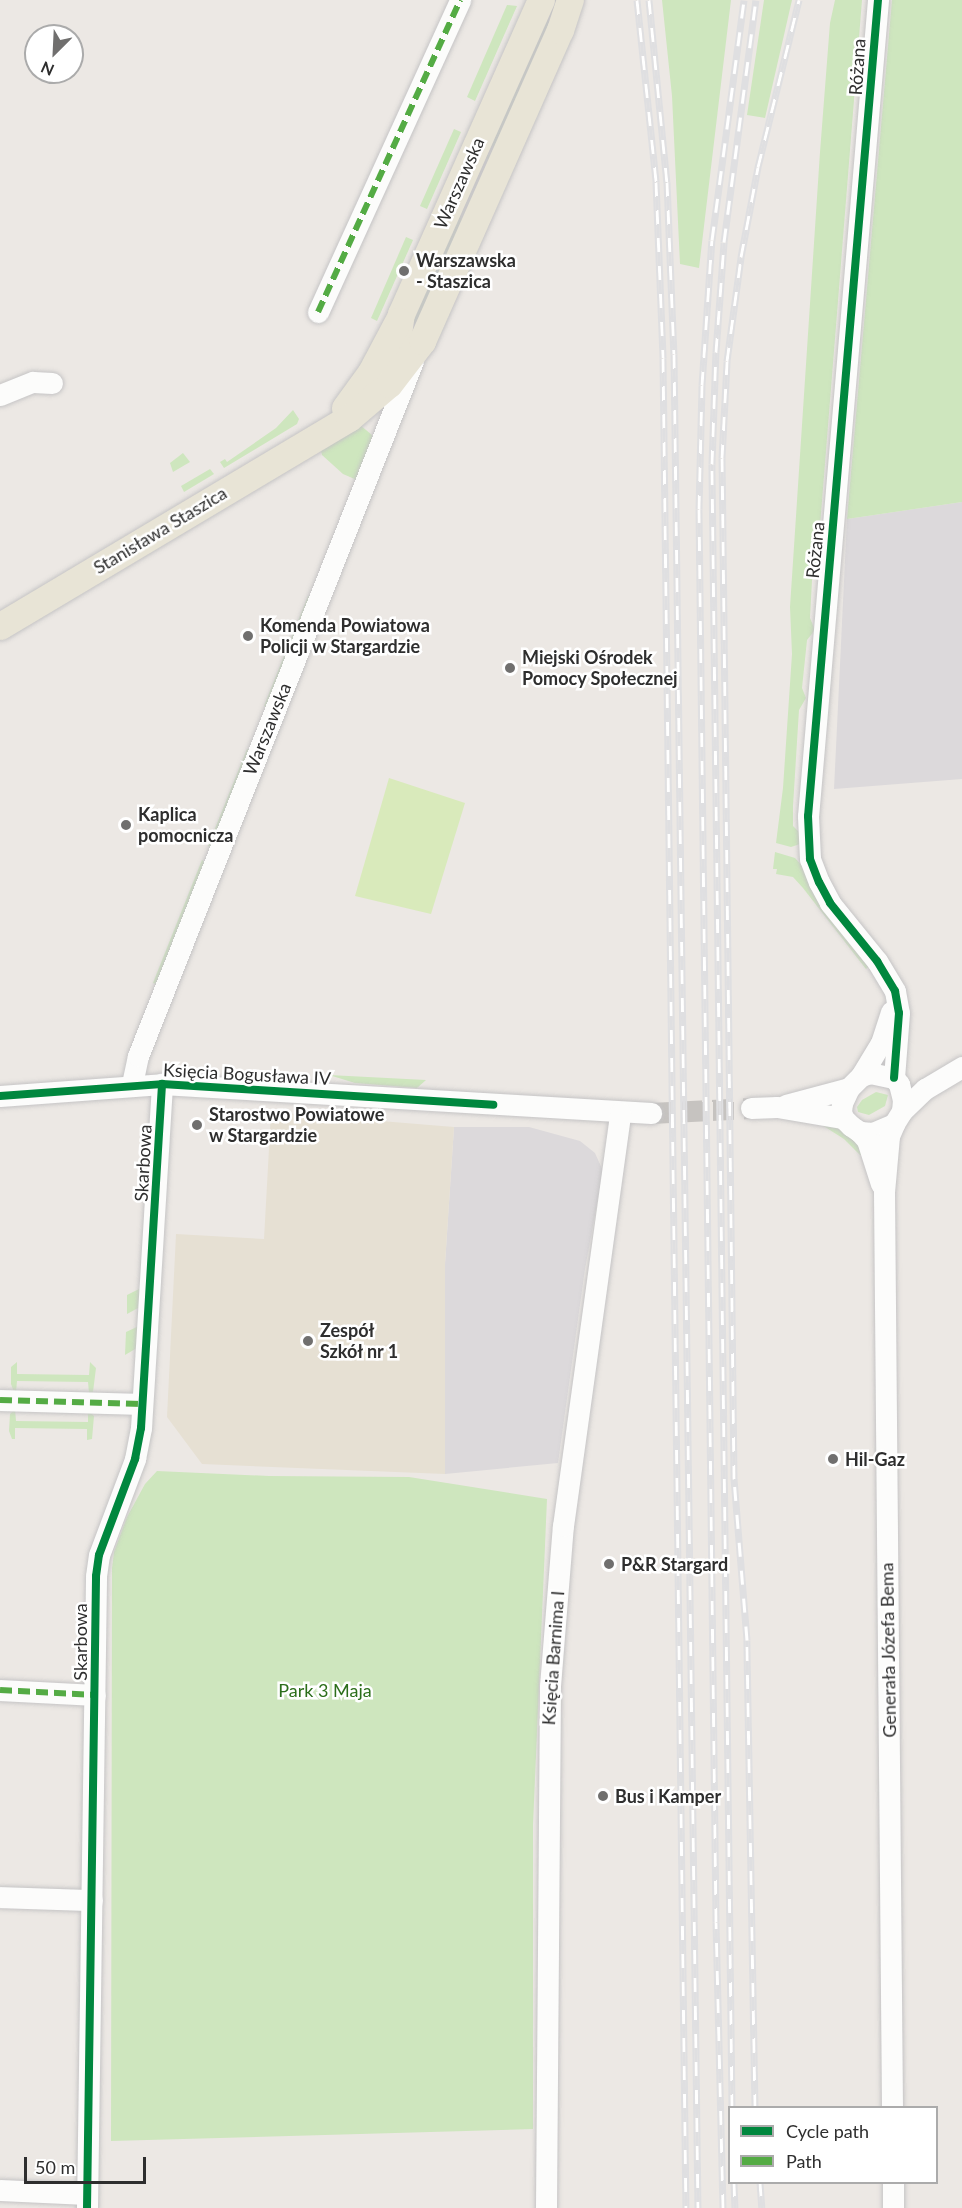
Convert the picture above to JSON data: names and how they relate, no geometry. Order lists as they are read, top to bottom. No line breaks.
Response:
{"streets":{"main road":["Warszawska","Stanisława Staszica"],"street":["Różana","Księcia Bogusława IV","Skarbowa","Generała Józefa Bema","Księcia Barnima I"]},"crossings":[["Różana","Generała Józefa Bema"],["Warszawska","Stanisława Staszica"],["Warszawska","Księcia Bogusława IV"],["Księcia Bogusława IV","Skarbowa"],["Księcia Bogusława IV","Księcia Barnima I"]],"parks":["Park 3 Maja"],"places":["Warszawska - Staszica","Komenda Powiatowa Policji w Stargardzie","Miejski Ośrodek Pomocy Społecznej","Kaplica pomocnicza","Starostwo Powiatowe w Stargardzie","Zespół Szkół nr 1","Hil-Gaz","P&R Stargard","Bus i Kamper"],"legend":["Cycle path","Path"],"scale_bar":"50 m","north":"bottom left"}
